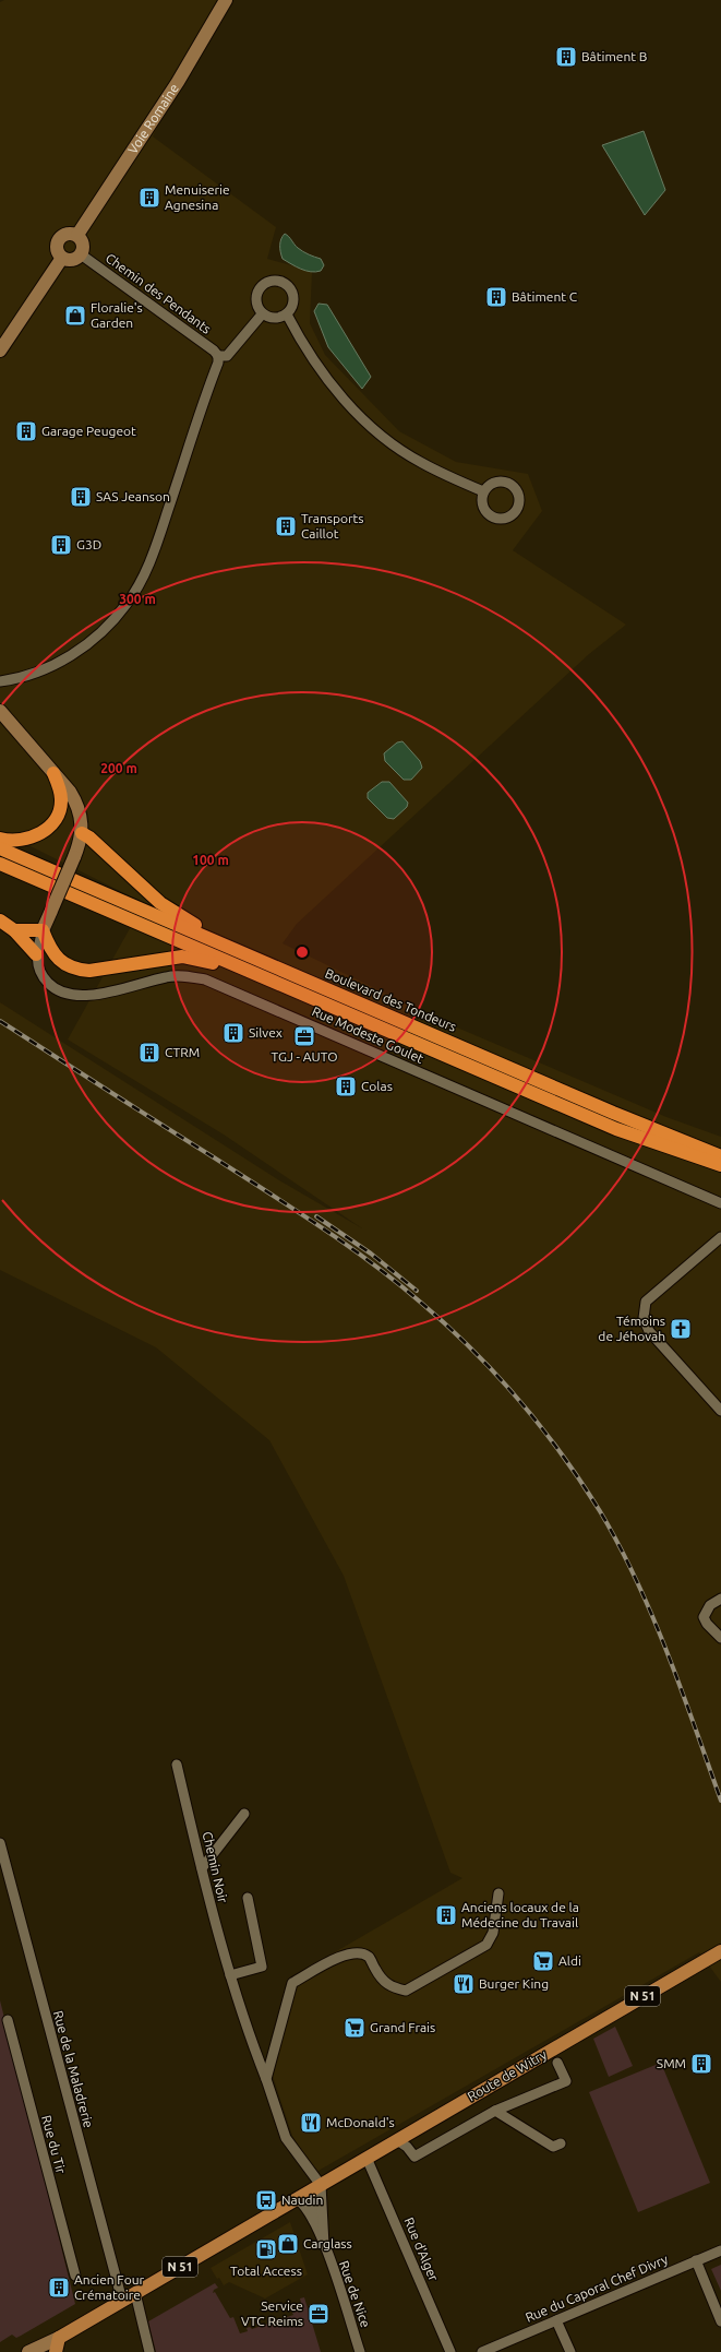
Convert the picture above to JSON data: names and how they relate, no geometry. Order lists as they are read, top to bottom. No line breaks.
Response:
{"streets":{"highway":["Boulevard des Tondeurs"],"main road":["Voie Romaine","N 51","Route de Witry"],"street":["Chemin des Pendants","Rue Modeste Goulet","Chemin Noir","Rue de la Maladrerie","Rue du Tir","Rue d'Alger","Rue du Caporal Chef Divry","Rue de Nice"]},"crossings":[["Voie Romaine","Chemin des Pendants"],["Chemin Noir","Route de Witry"],["Chemin Noir","Rue de Nice"],["N 51","Rue de la Maladrerie"],["N 51","Route de Witry"],["N 51","Rue de Nice"],["Route de Witry","Rue d'Alger"],["Route de Witry","Rue de Nice"]],"places":{"building":["Bâtiment B","Menuiserie Agnesina","Bâtiment C","Garage Peugeot","SAS Jeanson","Transports Caillot","G3D","Silvex","CTRM","Colas","Anciens locaux de la Médecine du Travail","SMM","Ancien Four Crématoire"],"shop":["Floralie's Garden","Carglass"],"office":["TGJ - AUTO","Service VTC Reims"],"church":["Témoins de Jéhovah"],"supermarket":["Aldi","Grand Frais"],"restaurant":["Burger King","McDonald's"],"bus stop":["Naudin"],"fuel station":["Total Access"]},"rings":["300 m","200 m","100 m"]}
